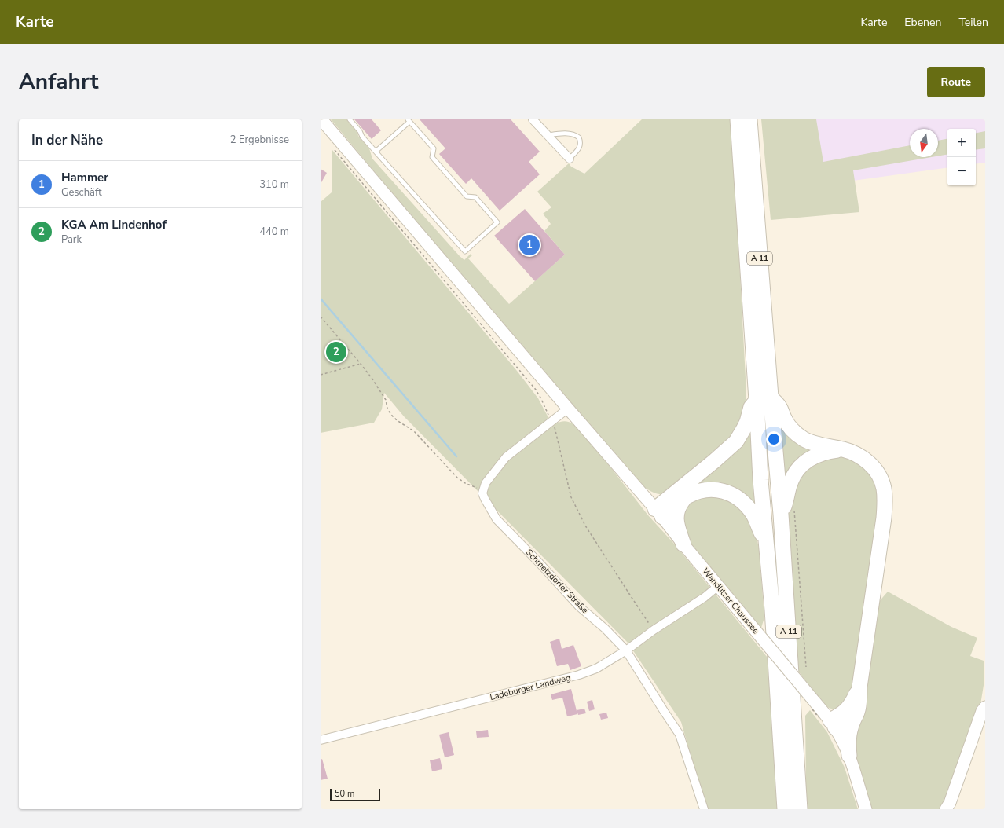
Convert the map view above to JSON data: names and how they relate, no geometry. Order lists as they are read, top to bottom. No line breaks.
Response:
{"streets":{"highway":["A 11"],"main road":["Wandlitzer Chaussee"],"street":["Schmetzdorfer Straße","Ladeburger Landweg"]},"crossings":[["Schmetzdorfer Straße","Ladeburger Landweg"],["Wandlitzer Chaussee","Ladeburger Landweg"]],"scale_bar":"50 m","north":"bottom","page":{"header":"Karte","nav":["Karte","Ebenen","Teilen"],"title":"Anfahrt","buttons":"Route","heading":["In der Nähe","2 Ergebnisse"],"map_buttons":["+","−"],"list":[{"mark":"1","name":"Hammer","note":"Geschäft","value":"310 m"},{"mark":"2","name":"KGA Am Lindenhof","note":"Park","value":"440 m"}],"pins":["1","2"],"scale":"50 m"}}
